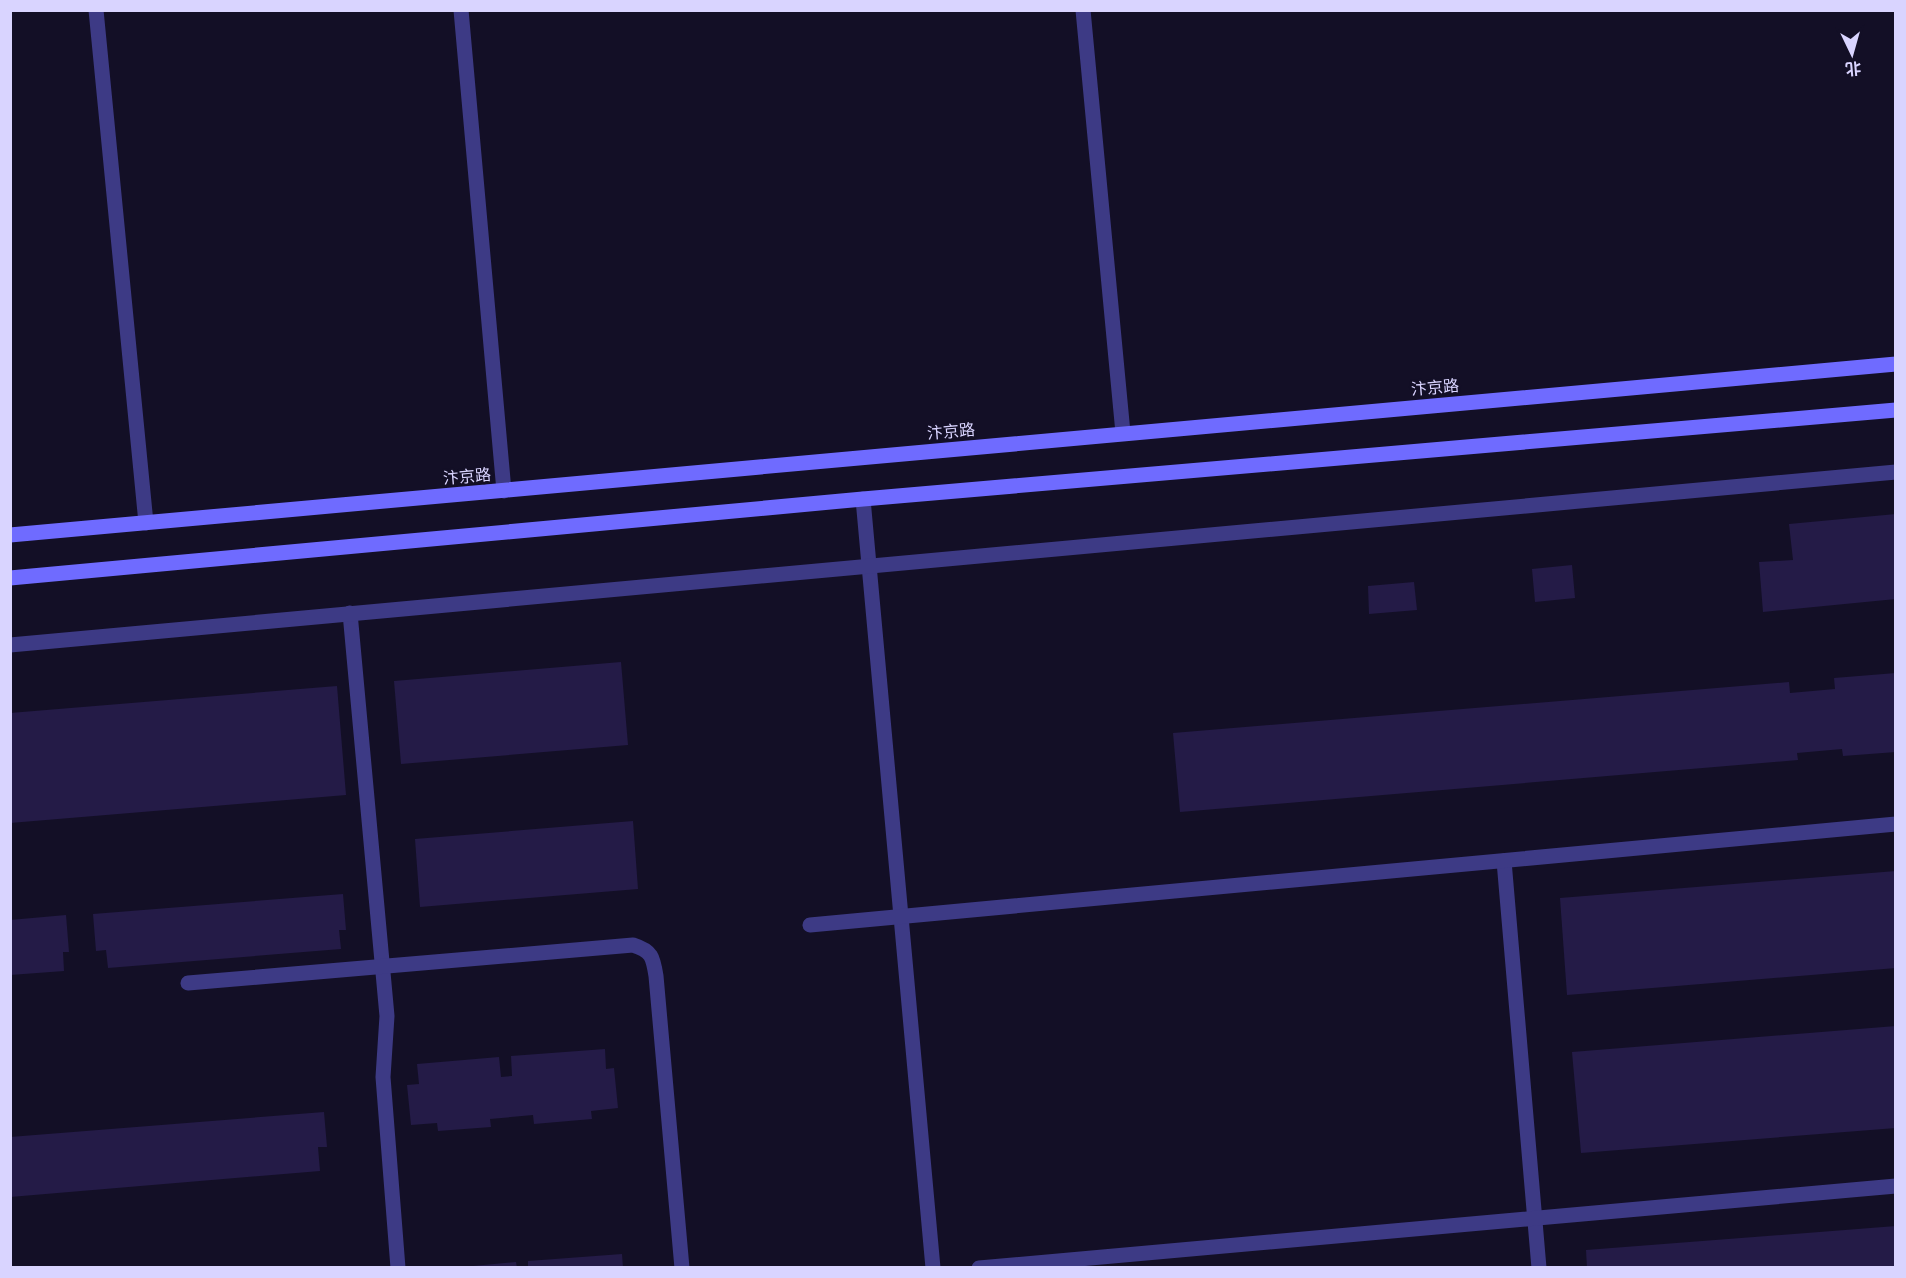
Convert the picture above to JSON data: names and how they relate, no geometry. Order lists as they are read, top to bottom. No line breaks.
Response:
{"streets":{"main road":["汴京路"]},"north":"bottom"}
